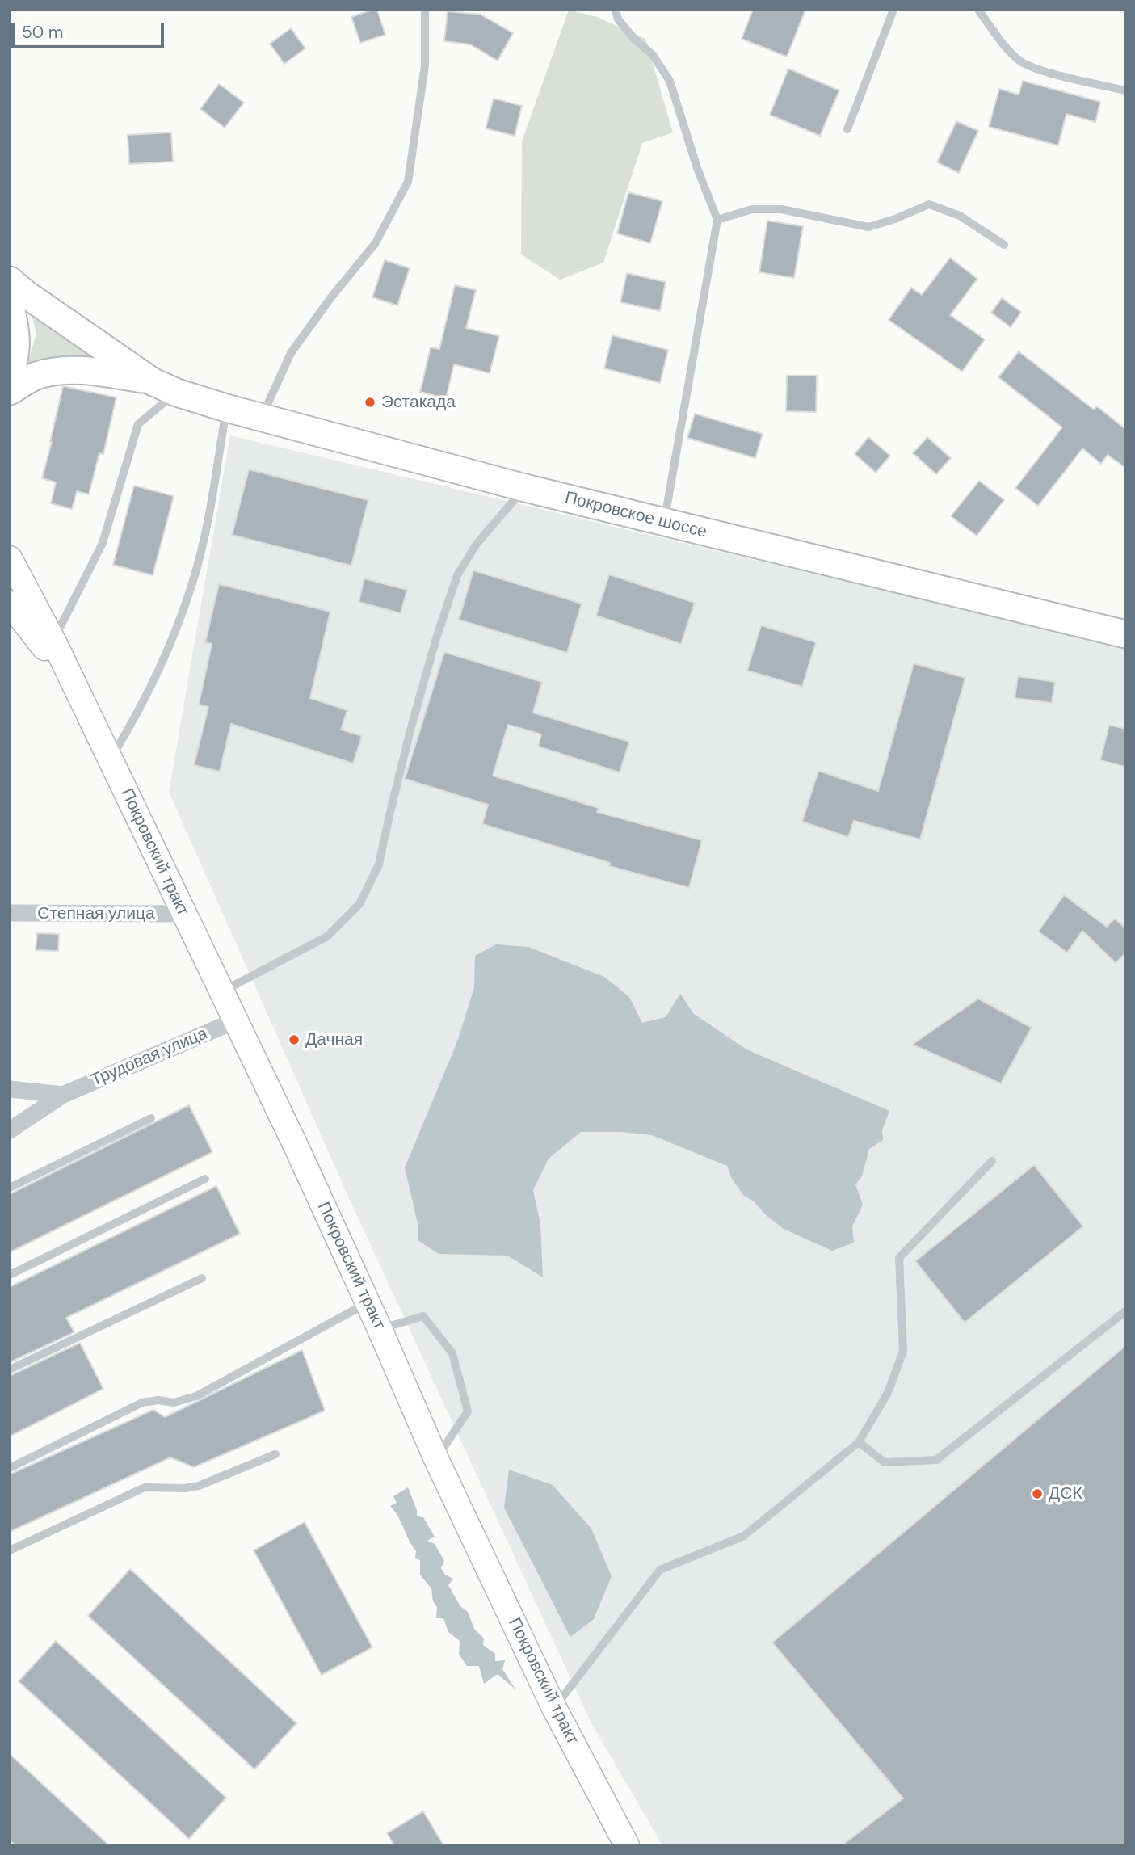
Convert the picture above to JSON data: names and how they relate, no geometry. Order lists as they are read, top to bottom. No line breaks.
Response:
{"streets":{"main road":["Покровское шоссе","Покровский тракт"],"street":["Степная улица","Трудовая улица"]},"crossings":[["Покровский тракт","Степная улица"],["Покровский тракт","Трудовая улица"]],"places":["Эстакада","Дачная","ДСК"],"scale_bar":"50 m"}
